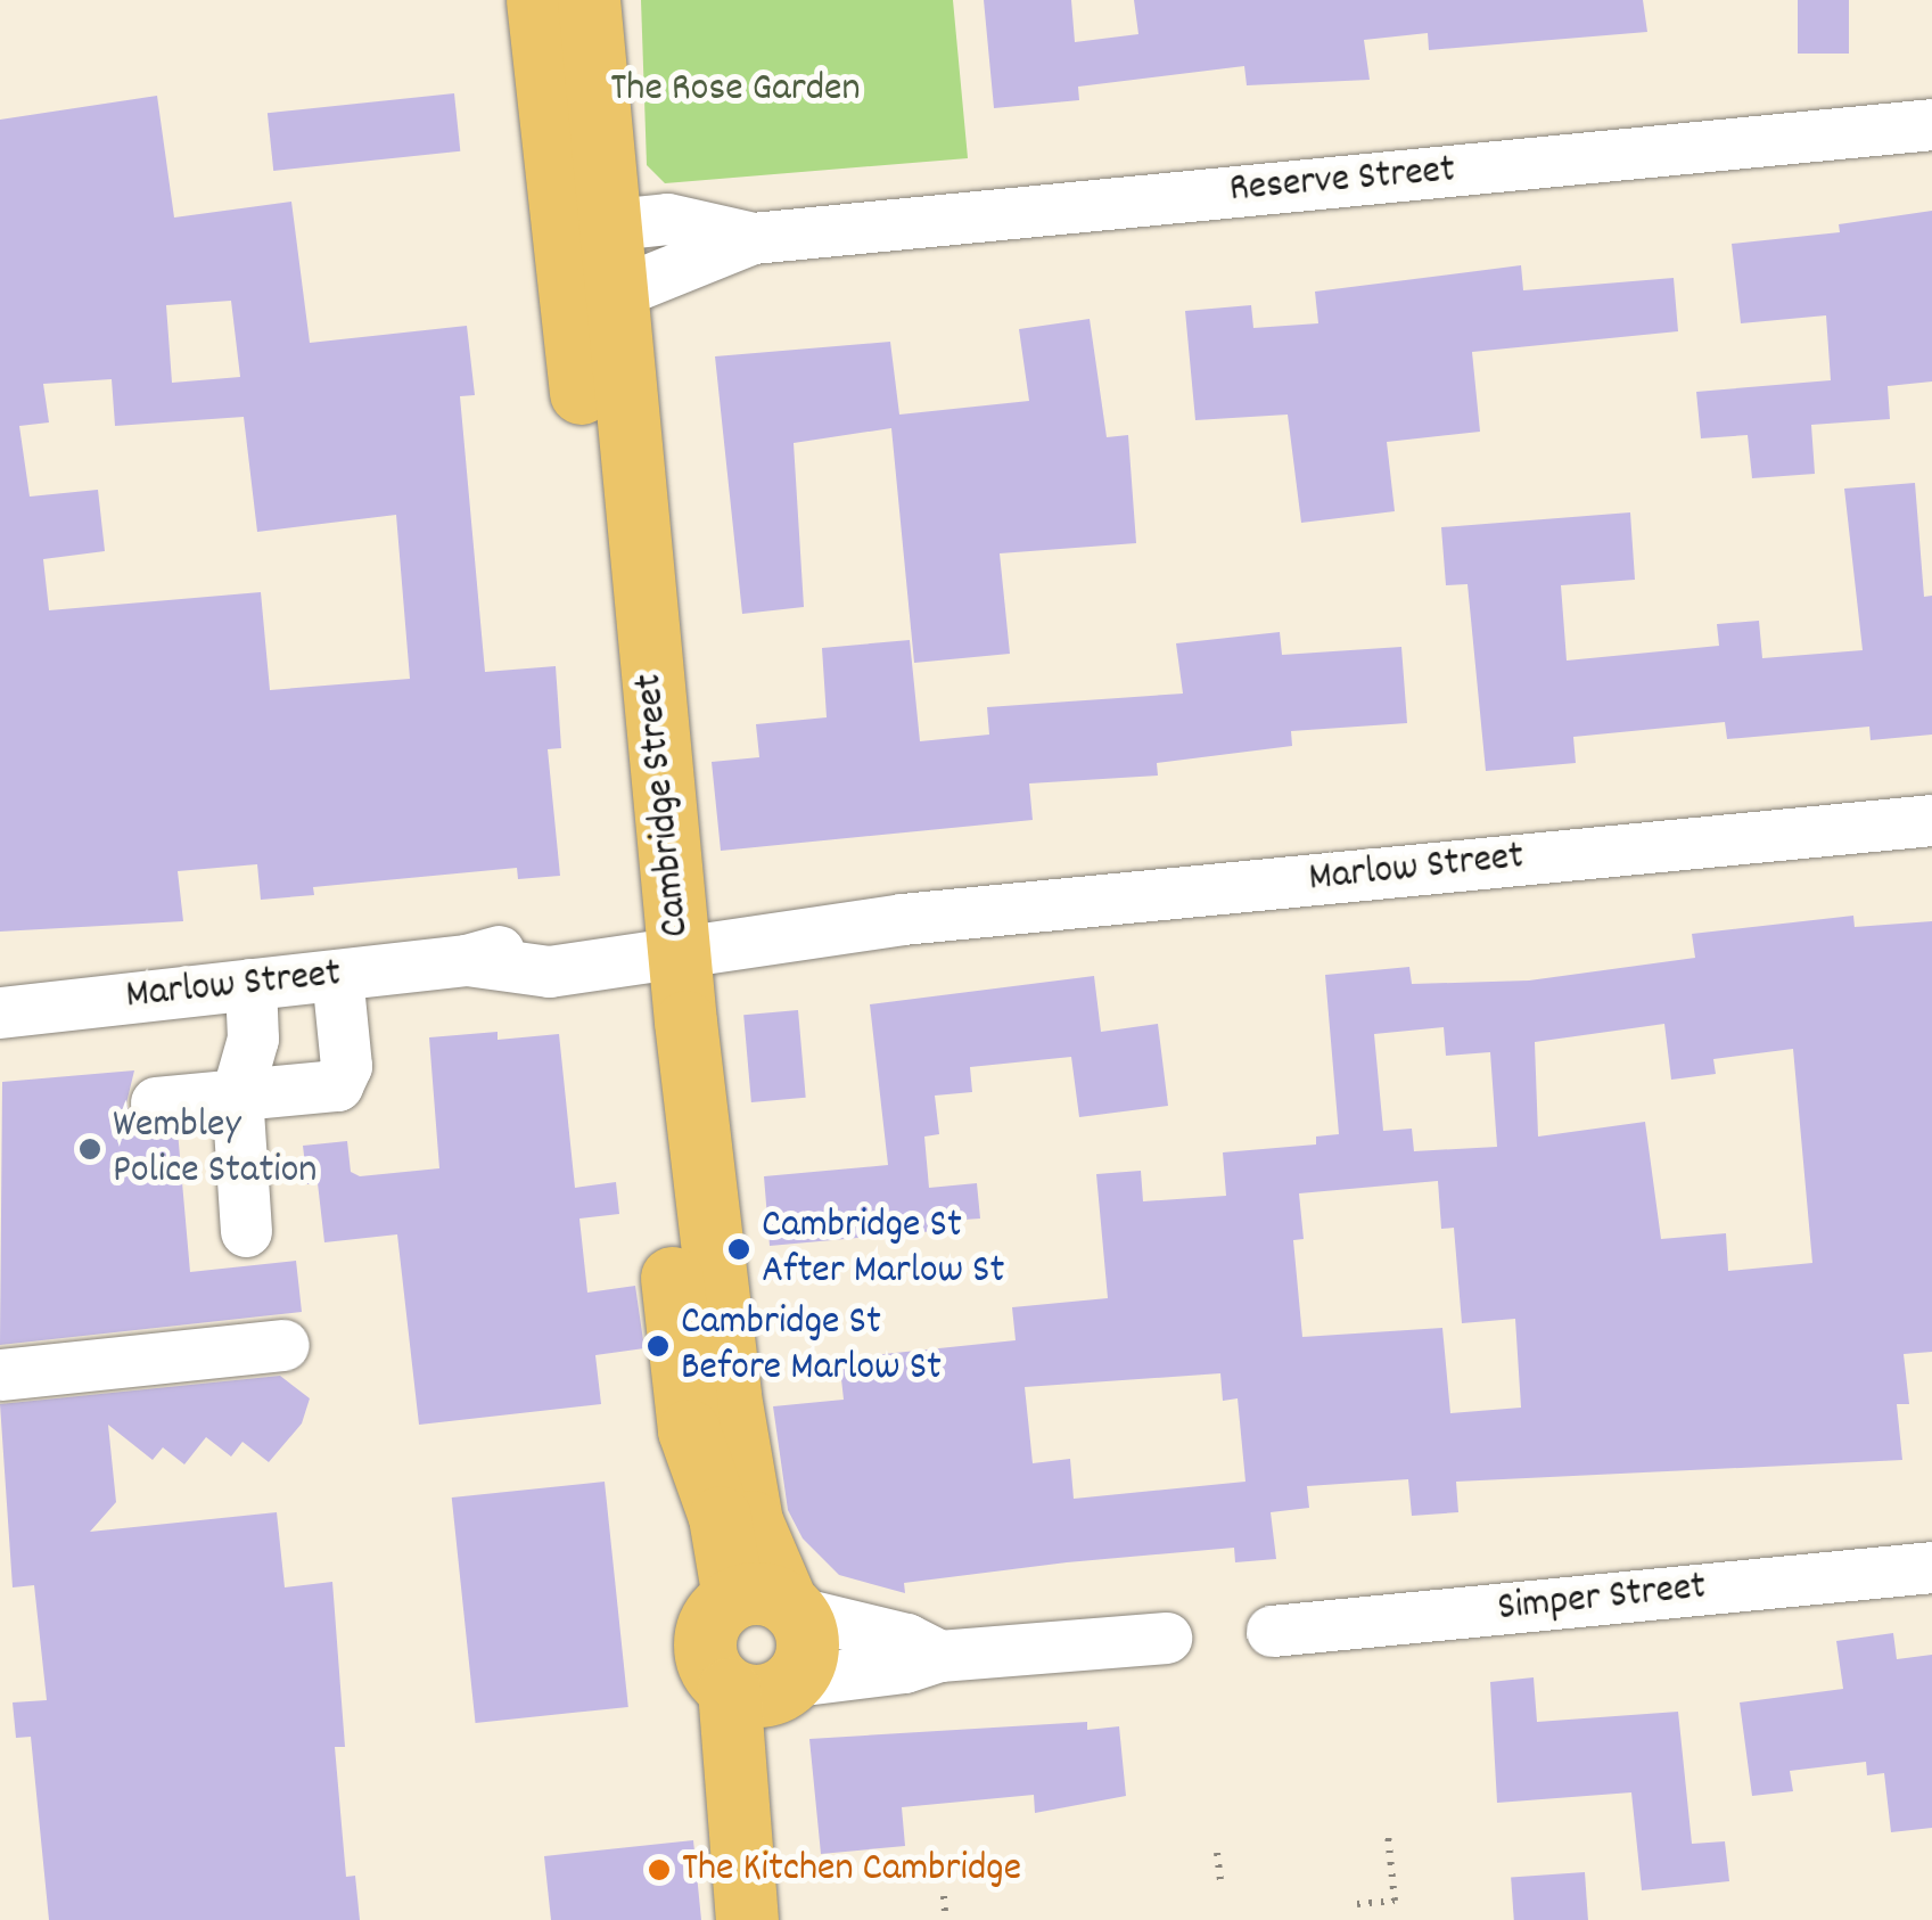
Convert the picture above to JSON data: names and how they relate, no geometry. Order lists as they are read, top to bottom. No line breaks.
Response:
{"streets":{"main road":["Cambridge Street"],"street":["Reserve Street","Marlow Street","Simper Street"]},"crossings":[["Reserve Street","Cambridge Street"],["Cambridge Street","Marlow Street"]],"parks":["The Rose Garden"],"places":["Wembley Police Station","Cambridge St After Marlow St","Cambridge St Before Marlow St","The Kitchen Cambridge"]}
